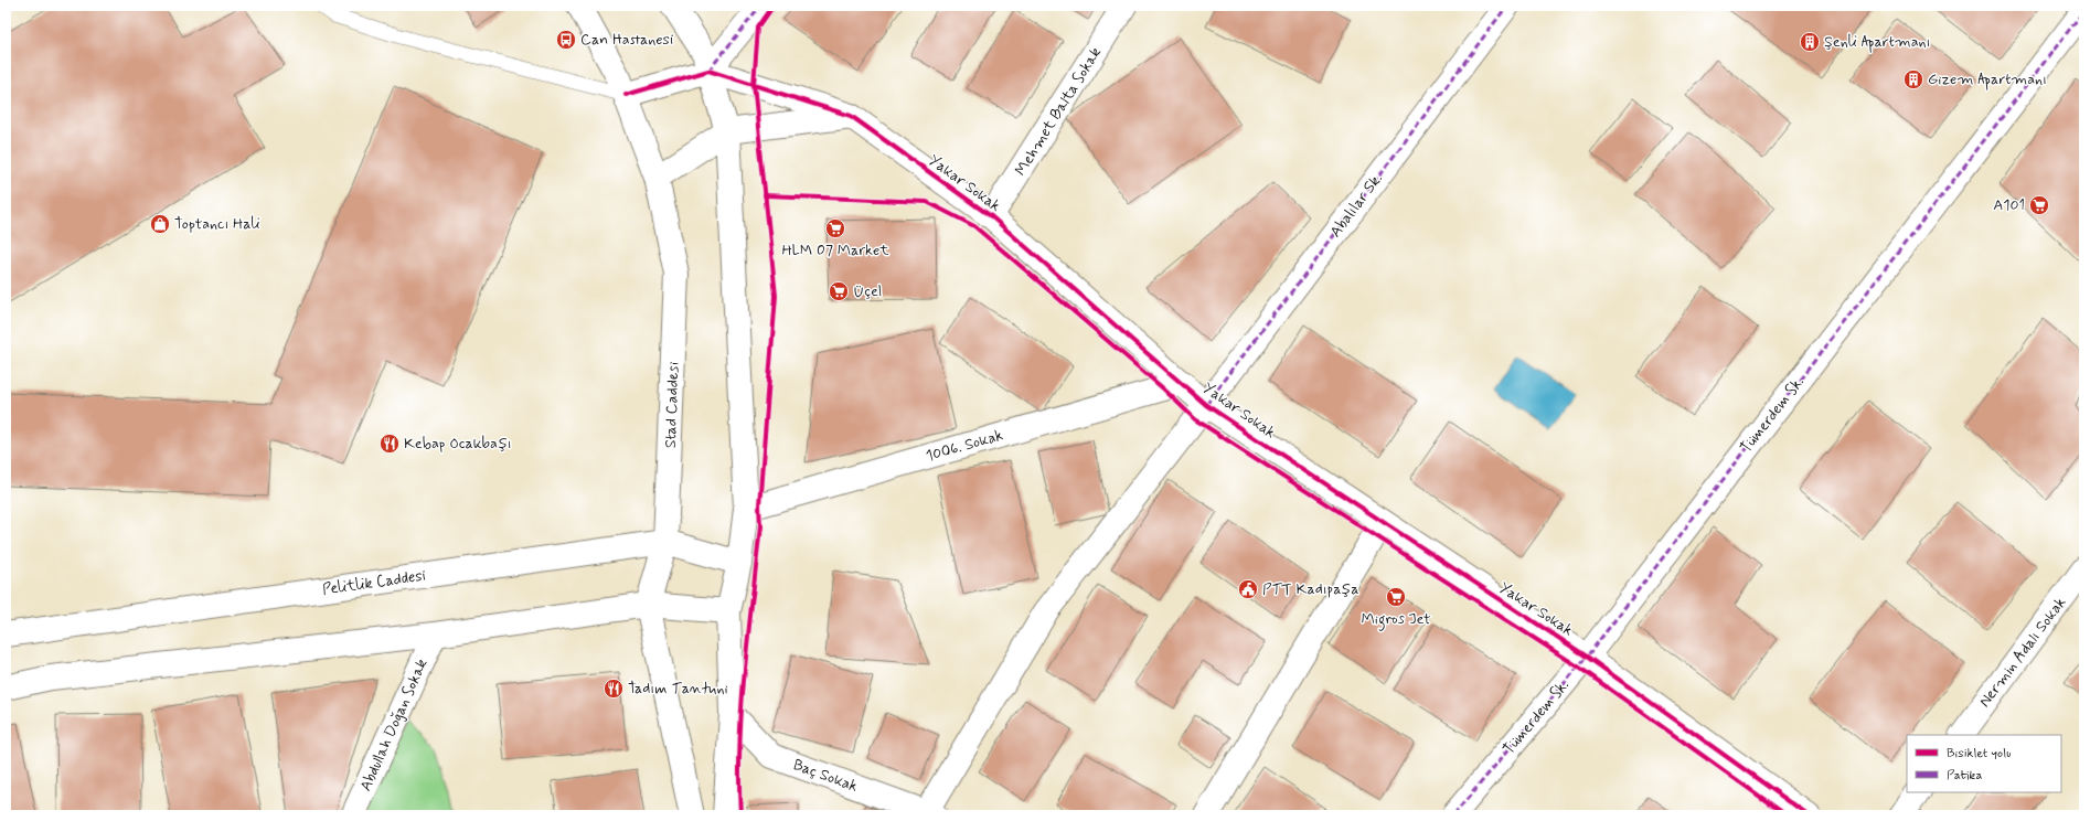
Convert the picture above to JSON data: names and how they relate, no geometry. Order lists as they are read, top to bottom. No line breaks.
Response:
{"streets":{"street":["Mehmet Balta Sokak","Yakar Sokak","Abalılar Sk.","Stad Caddesi","Tümerdem Sk.","1006. Sokak","Pelitlik Caddesi","Nermin Adalı Sokak","Abdullah Doğan Sokak","Baç Sokak"]},"crossings":[["Mehmet Balta Sokak","Yakar Sokak"],["Yakar Sokak","Abalılar Sk."],["Yakar Sokak","Tümerdem Sk."],["Yakar Sokak","1006. Sokak"],["Abalılar Sk.","Baç Sokak"],["Stad Caddesi","Pelitlik Caddesi"]],"places":{"bus stop":["Can Hastanesi"],"building":["Şenli Apartmanı","Gizem Apartmanı"],"supermarket":["A101","HLM 07 Market","Üçel","Migros Jet"],"shop":["Toptancı Hali"],"restaurant":["Kebap Ocakbaşı","Tadım Tantuni"],"public building":["PTT Kadıpaşa"]},"legend":["Bisiklet yolu","Patika"]}
